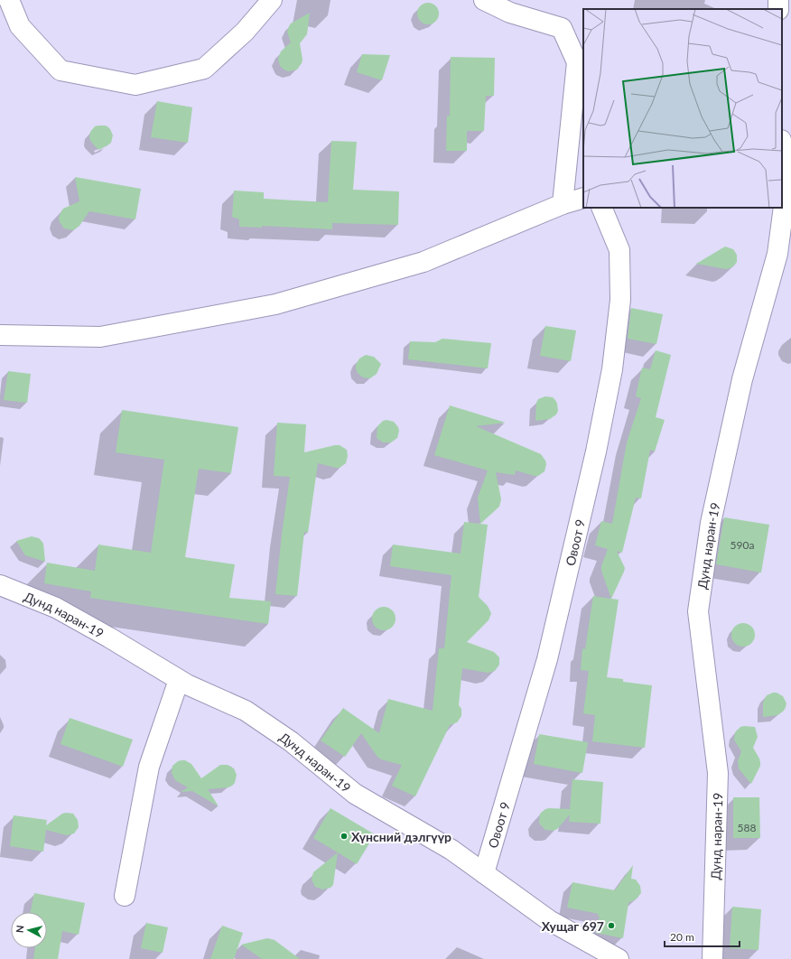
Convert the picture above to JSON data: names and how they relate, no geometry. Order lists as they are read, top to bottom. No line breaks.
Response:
{"streets":{"street":["Овоот 9","Дунд наран-19"]},"crossings":[["Овоот 9","Дунд наран-19"]],"places":["Хүнсний дэлгүүр","Хущаг 697"],"house_numbers":["590а","588"],"scale_bar":"20 m","north":"left"}
